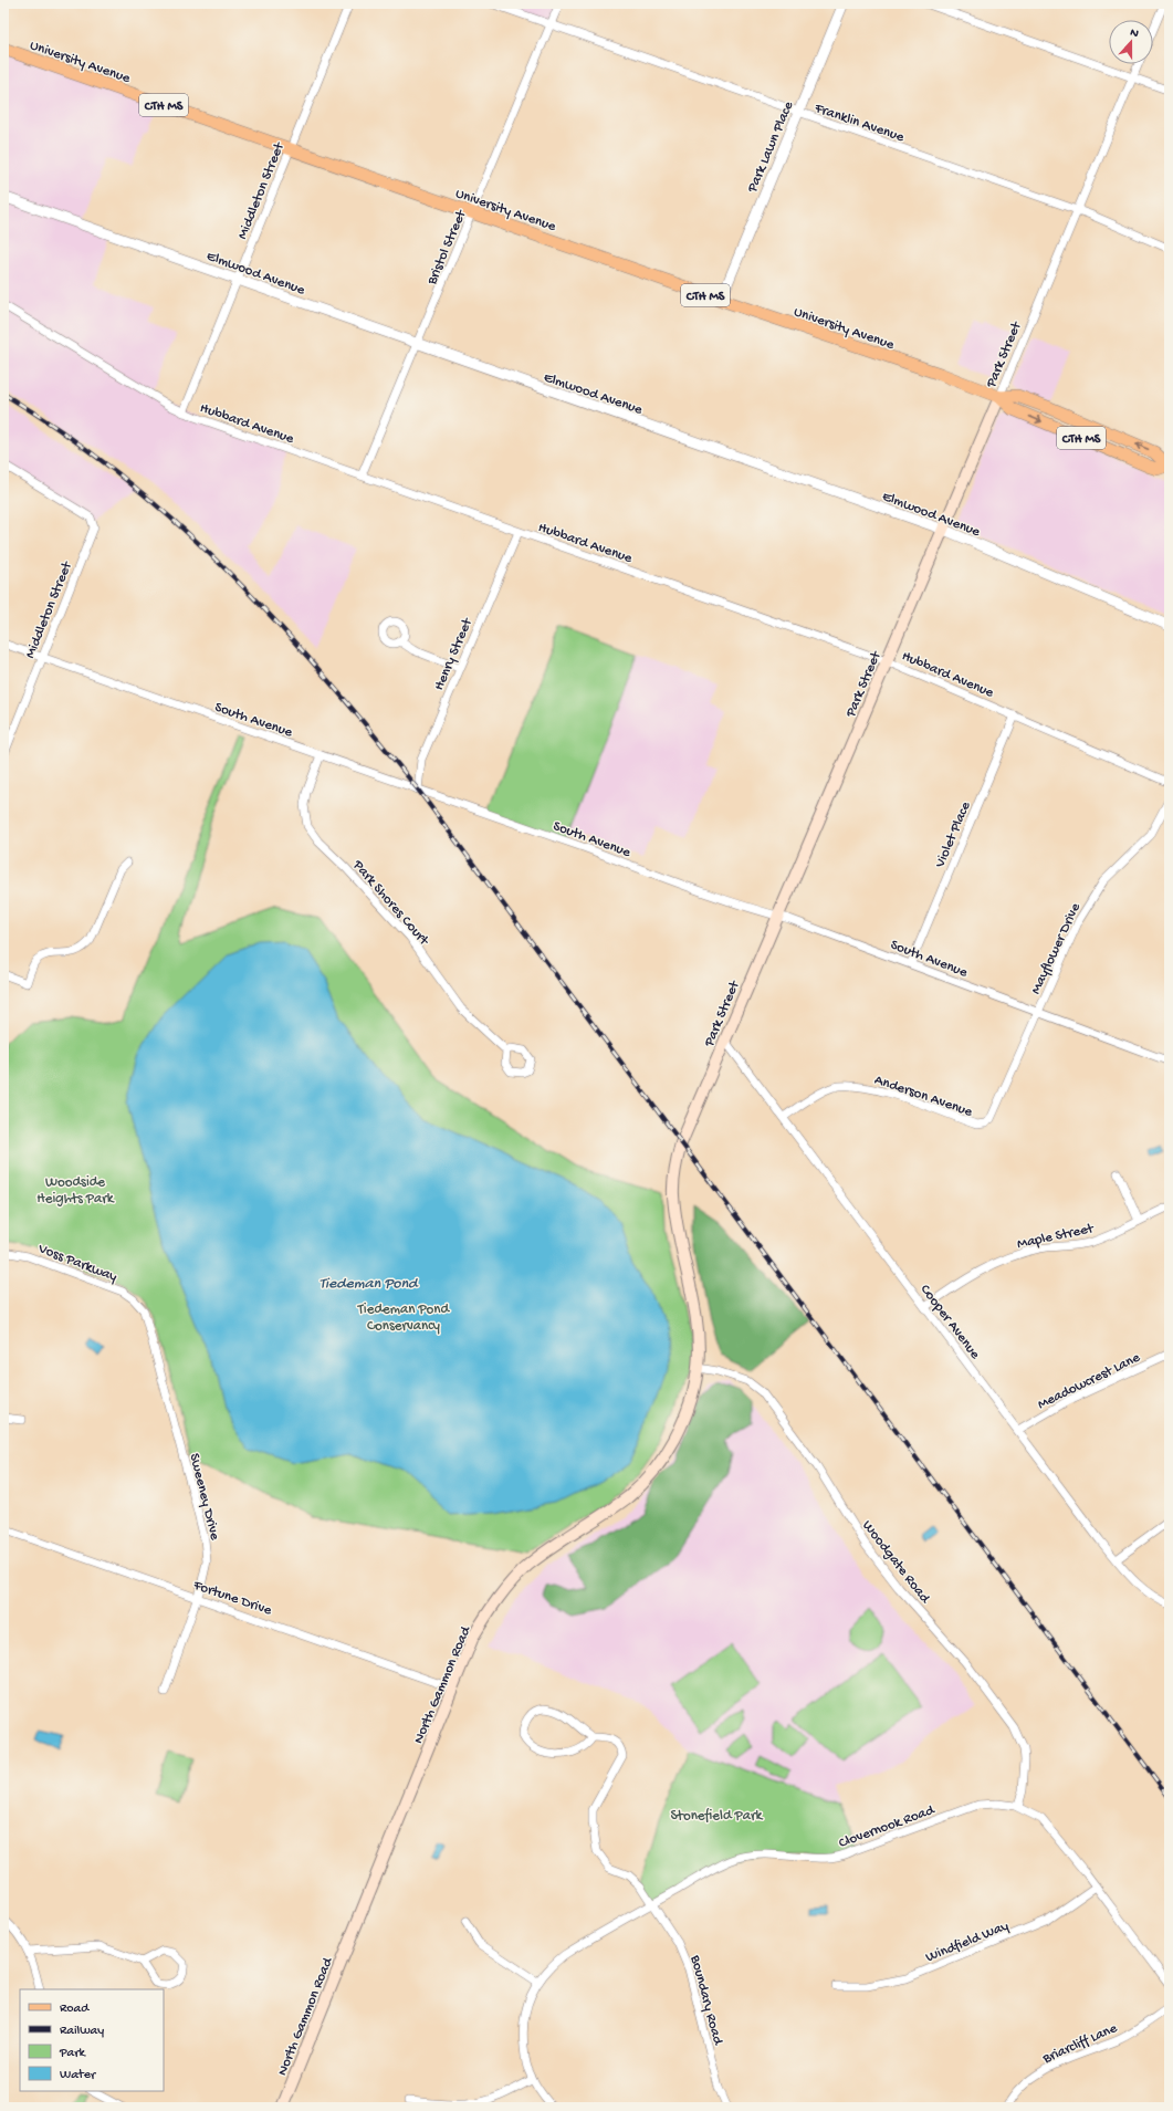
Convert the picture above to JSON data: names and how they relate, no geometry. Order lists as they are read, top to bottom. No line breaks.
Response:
{"streets":{"main road":["University Avenue","CTH MS","Park Street","North Gammon Road"],"street":["Franklin Avenue","Park Lawn Place","Middleton Street","Bristol Street","Elmwood Avenue","Hubbard Avenue","Henry Street","South Avenue","Violet Place","Park Shores Court","Mayflower Drive","Anderson Avenue","Maple Street","Voss Parkway","Cooper Avenue","Meadowcrest Lane","Sweeney Drive","Woodgate Road","Fortune Drive","Clovernook Road","Windfield Way","Boundary Road","Briarcliff Lane"]},"crossings":[["University Avenue","Park Lawn Place"],["University Avenue","Middleton Street"],["University Avenue","Bristol Street"],["University Avenue","Park Street"],["Franklin Avenue","Park Lawn Place"],["Franklin Avenue","Bristol Street"],["Franklin Avenue","Park Street"],["Middleton Street","Elmwood Avenue"],["Middleton Street","Hubbard Avenue"],["Middleton Street","South Avenue"],["Bristol Street","Elmwood Avenue"],["Bristol Street","Hubbard Avenue"],["Elmwood Avenue","Park Street"],["Park Street","Hubbard Avenue"],["Park Street","South Avenue"],["Park Street","Cooper Avenue"],["Park Street","North Gammon Road"],["Hubbard Avenue","Henry Street"],["Hubbard Avenue","Violet Place"],["Henry Street","South Avenue"],["South Avenue","Violet Place"],["South Avenue","Park Shores Court"],["South Avenue","Mayflower Drive"],["Mayflower Drive","Anderson Avenue"],["Anderson Avenue","Cooper Avenue"],["Maple Street","Cooper Avenue"],["Voss Parkway","Sweeney Drive"],["Cooper Avenue","Meadowcrest Lane"],["Sweeney Drive","Fortune Drive"],["Woodgate Road","North Gammon Road"],["Woodgate Road","Clovernook Road"],["Fortune Drive","North Gammon Road"],["Clovernook Road","Windfield Way"],["Clovernook Road","Boundary Road"]],"water":["Tiedeman Pond"],"parks":["Woodside Heights Park","Tiedeman Pond Conservancy","Stonefield Park"],"legend":["Road","Railway","Park","Water"],"north":"top"}
